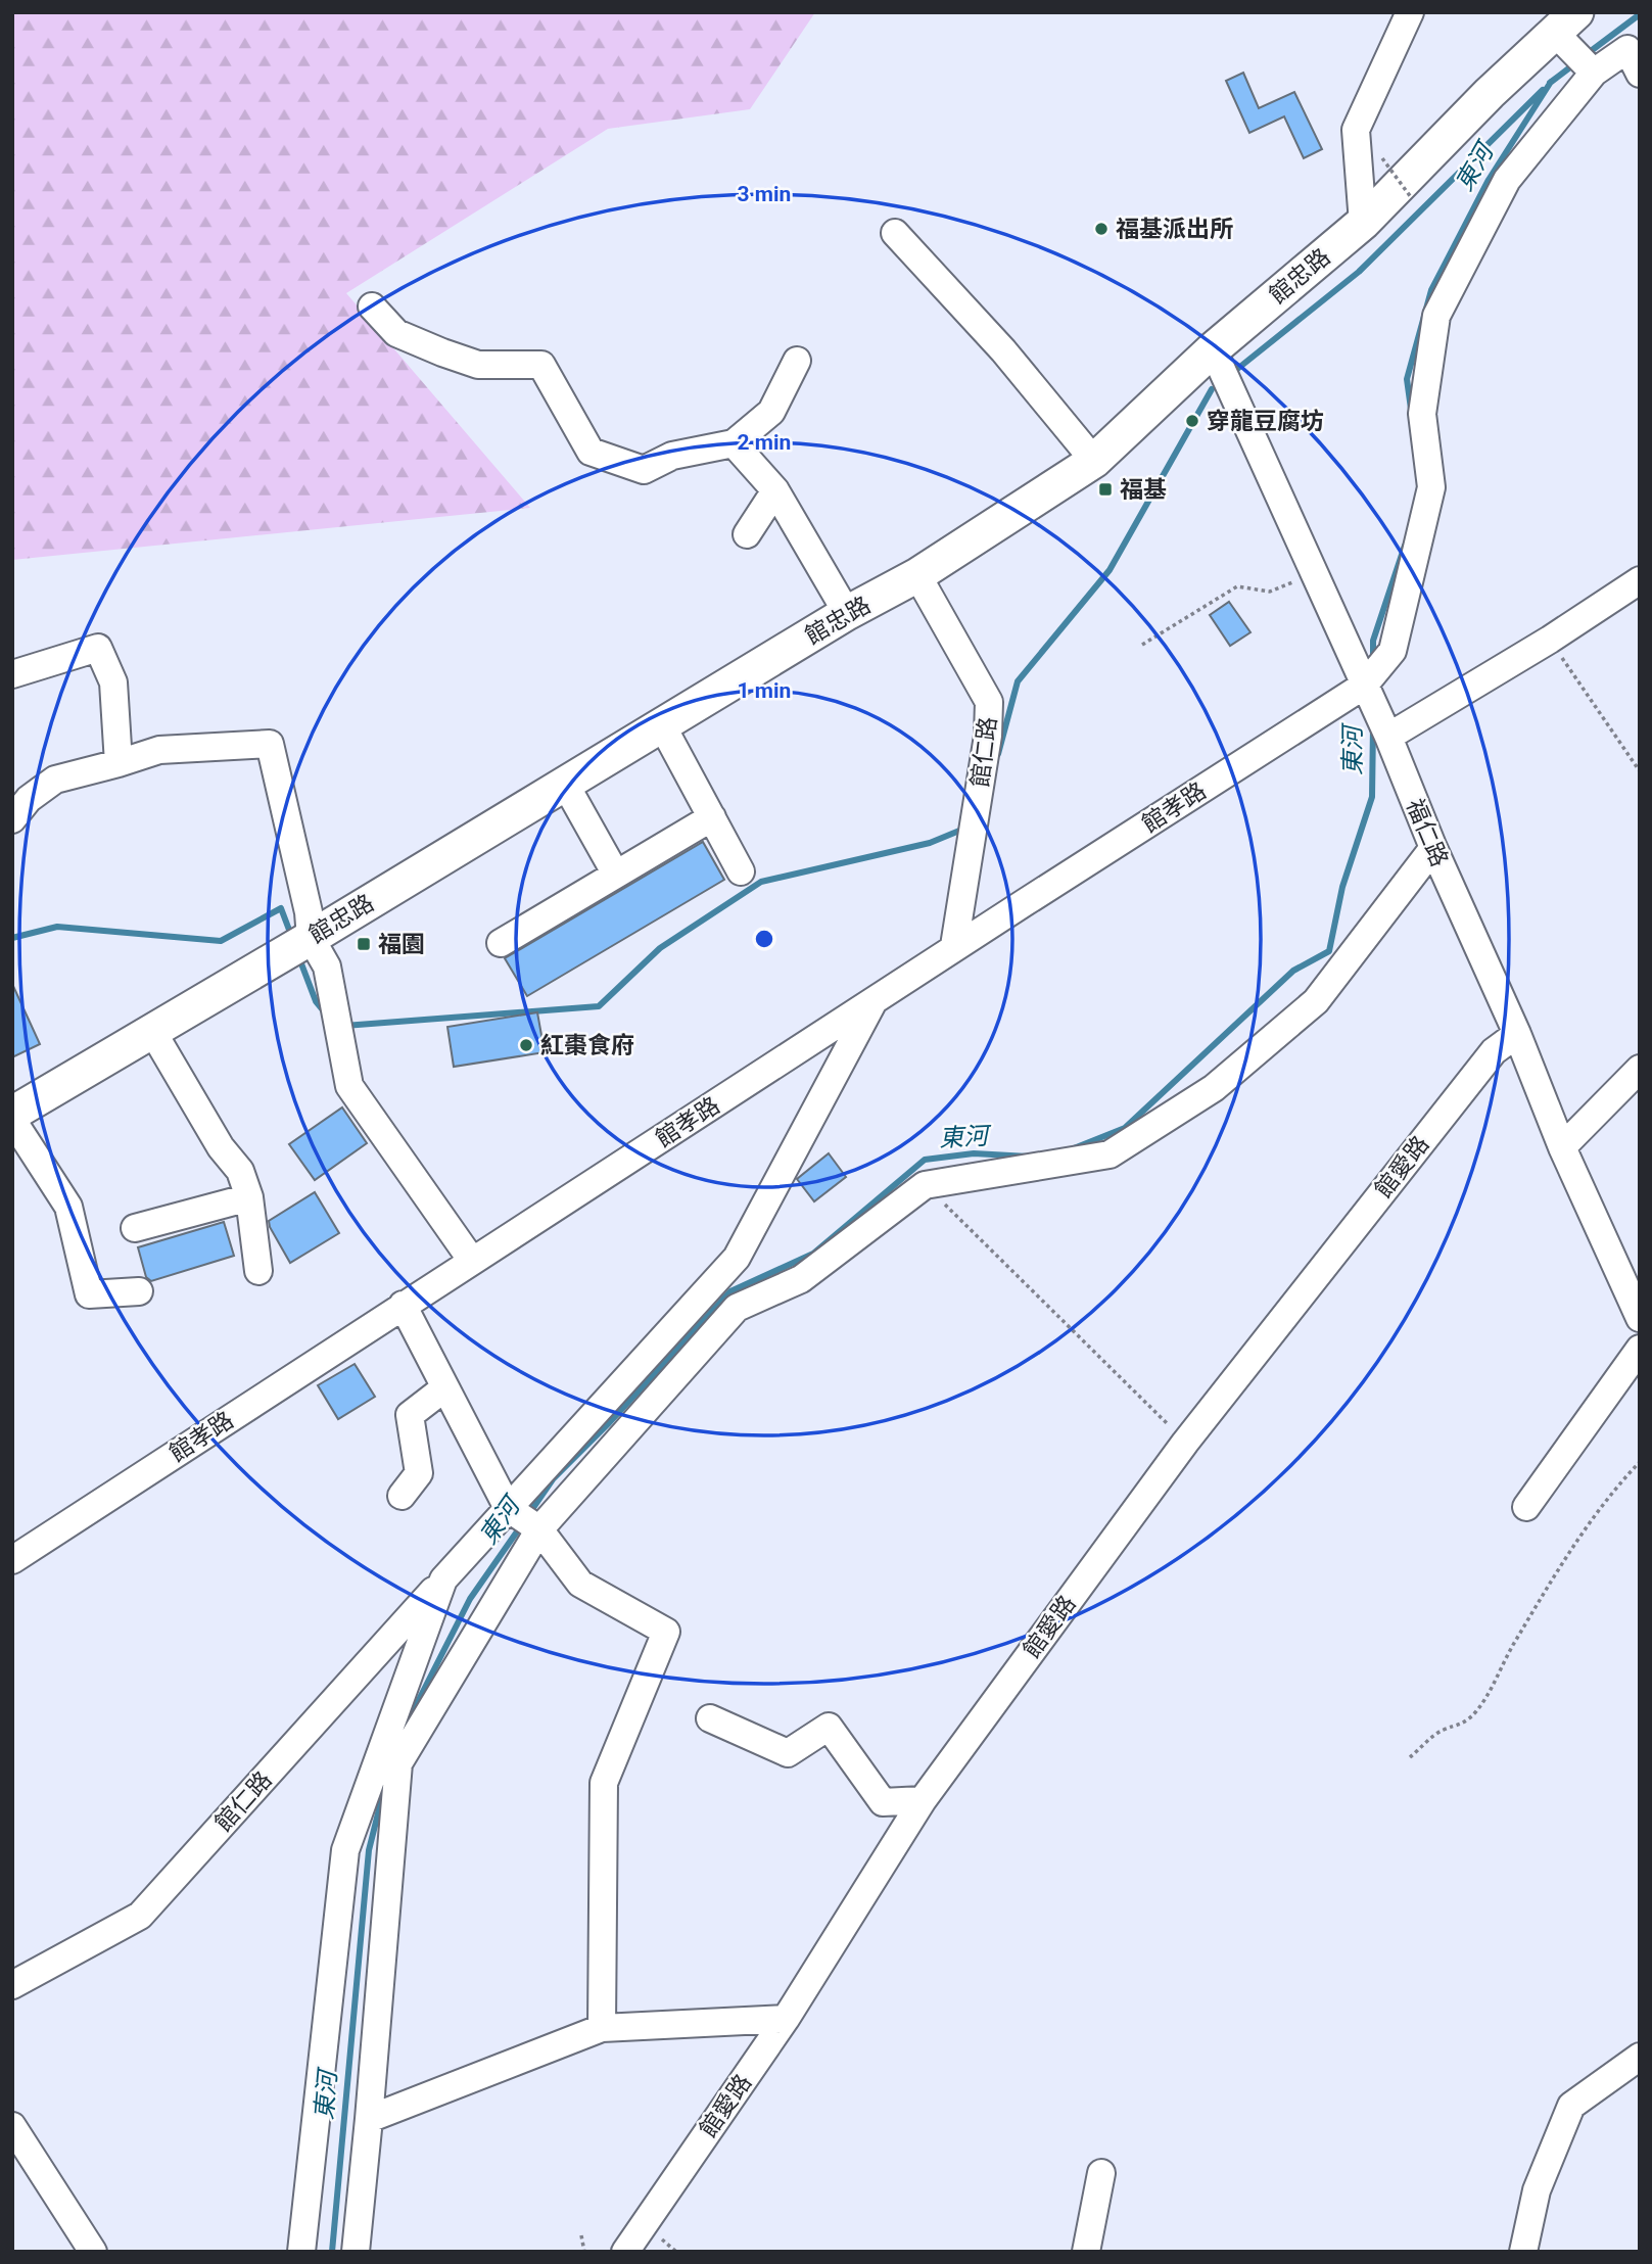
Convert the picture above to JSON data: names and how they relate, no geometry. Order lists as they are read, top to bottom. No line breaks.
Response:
{"streets":{"main road":["館忠路"],"street":["館仁路","館孝路","福仁路","館愛路"]},"crossings":[["館忠路","館仁路"],["館忠路","福仁路"],["館仁路","館孝路"],["館孝路","福仁路"],["福仁路","館愛路"]],"water":["東河"],"places":{"other":["福基派出所","穿龍豆腐坊","紅棗食府"],"transit":["福基","福園"]},"rings":["3 min","2 min","1 min"]}
